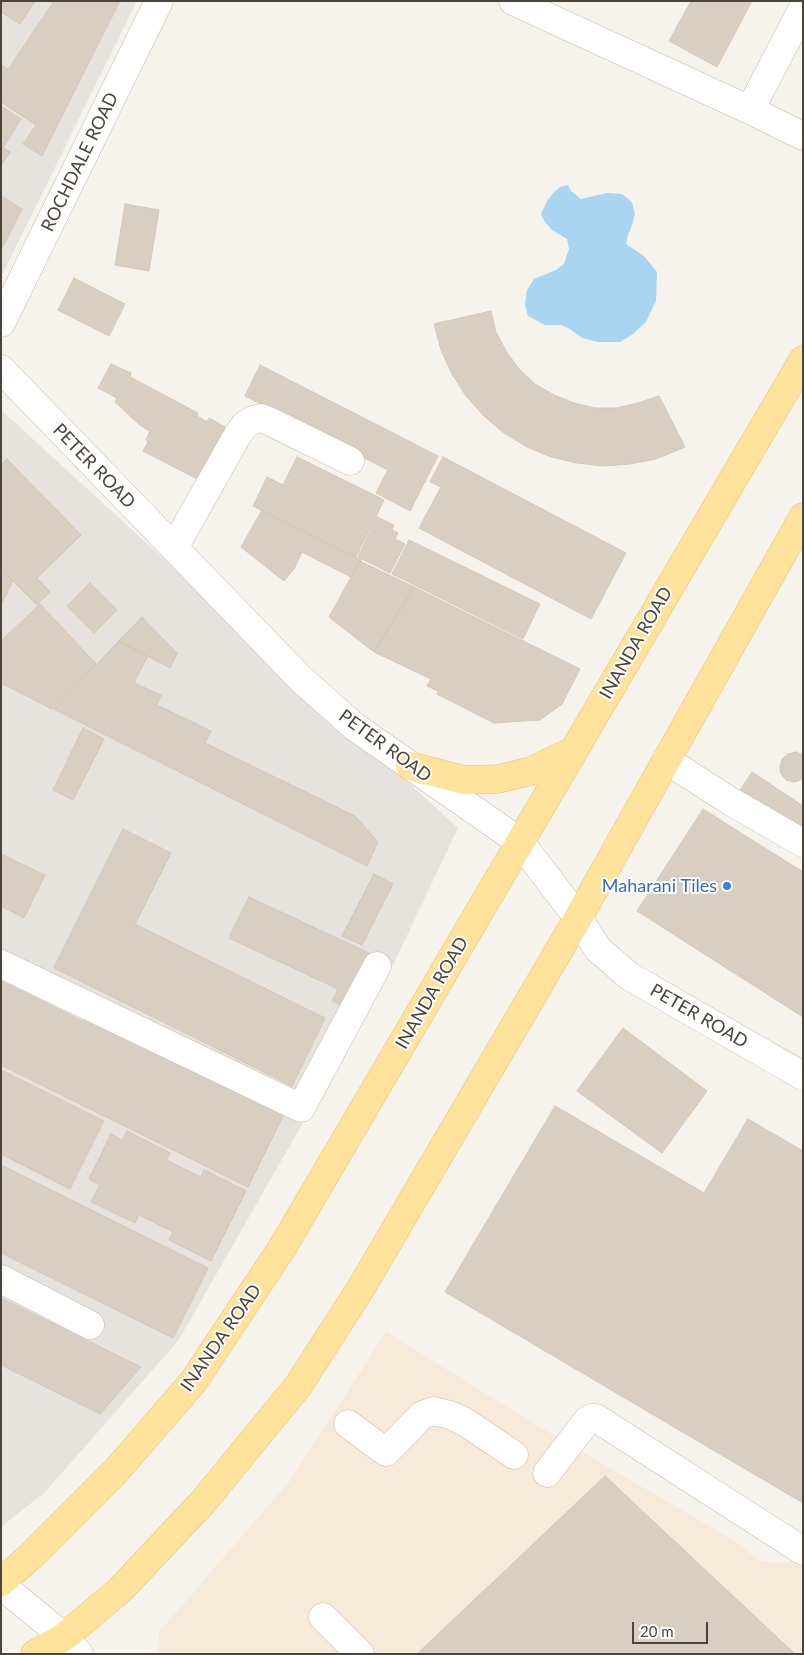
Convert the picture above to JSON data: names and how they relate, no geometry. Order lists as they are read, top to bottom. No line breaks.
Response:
{"streets":{"main road":["INANDA ROAD"],"street":["ROCHDALE ROAD","PETER ROAD"]},"crossings":[["PETER ROAD","INANDA ROAD"]],"places":["Maharani Tiles"],"scale_bar":"20 m"}
